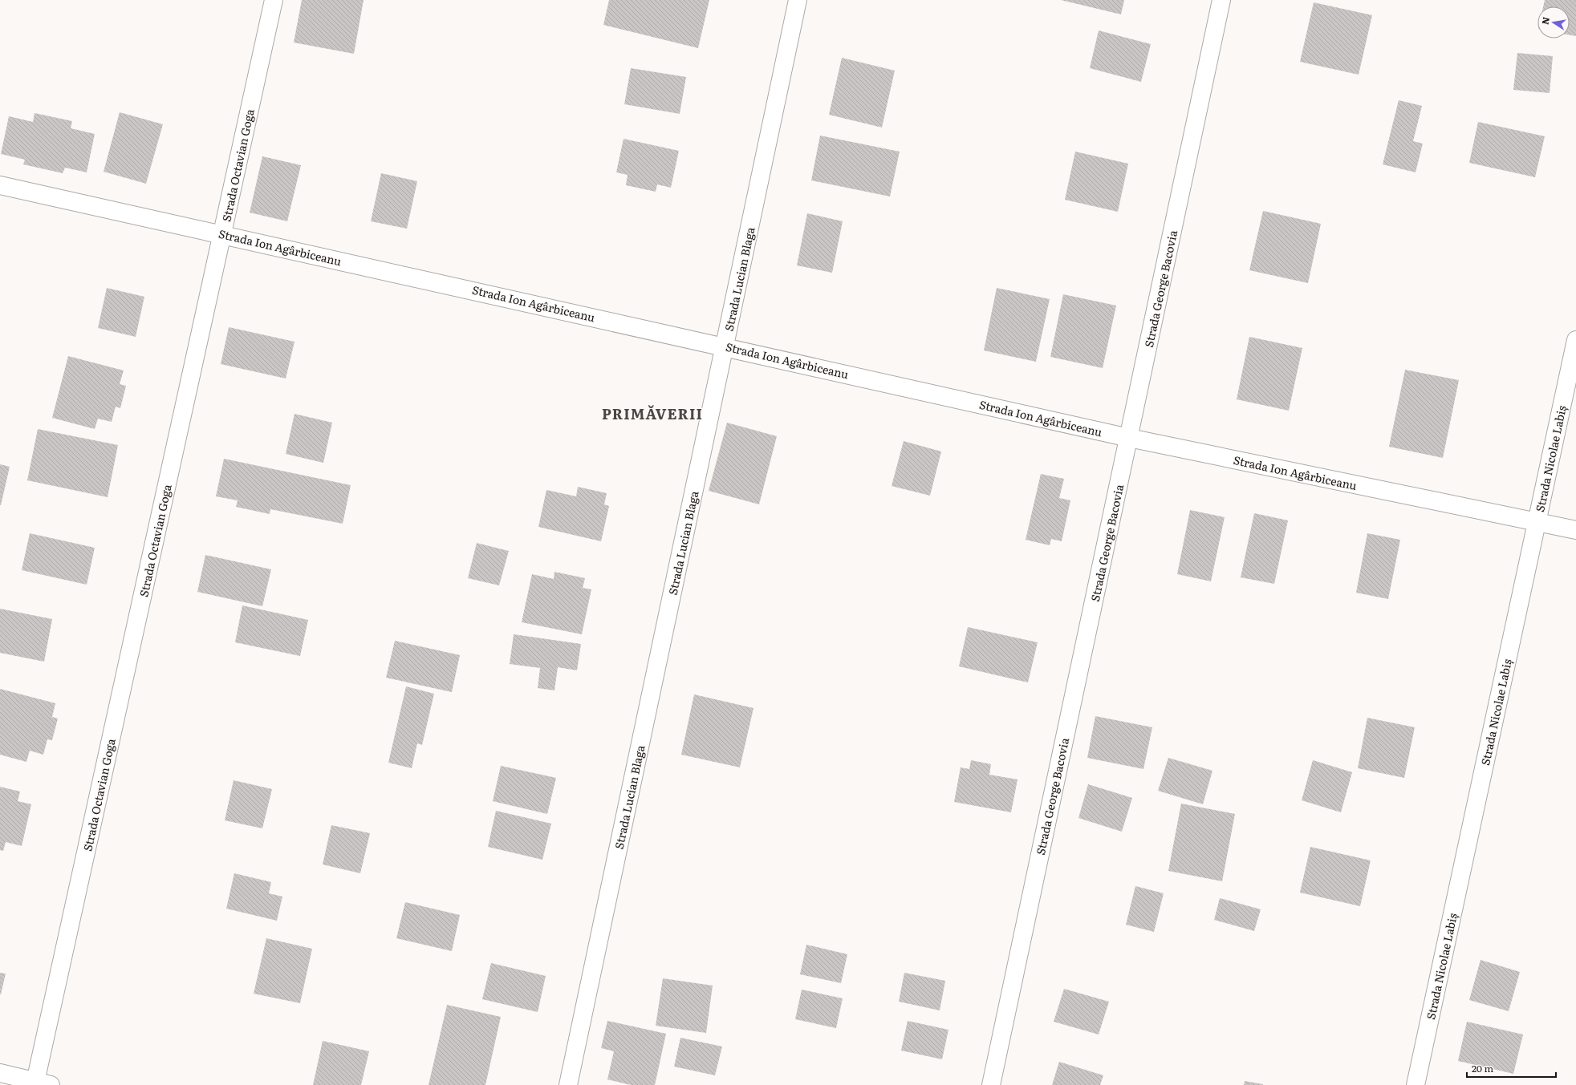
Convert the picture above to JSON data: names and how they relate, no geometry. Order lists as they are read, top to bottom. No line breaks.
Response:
{"streets":{"street":["Strada Octavian Goga","Strada Ion Agârbiceanu","Strada Lucian Blaga","Strada George Bacovia","Strada Nicolae Labiș"]},"crossings":[["Strada Octavian Goga","Strada Ion Agârbiceanu"],["Strada Ion Agârbiceanu","Strada Lucian Blaga"],["Strada Ion Agârbiceanu","Strada George Bacovia"],["Strada Ion Agârbiceanu","Strada Nicolae Labiș"]],"districts":["PRIMĂVERII"],"scale_bar":"20 m","north":"left"}
